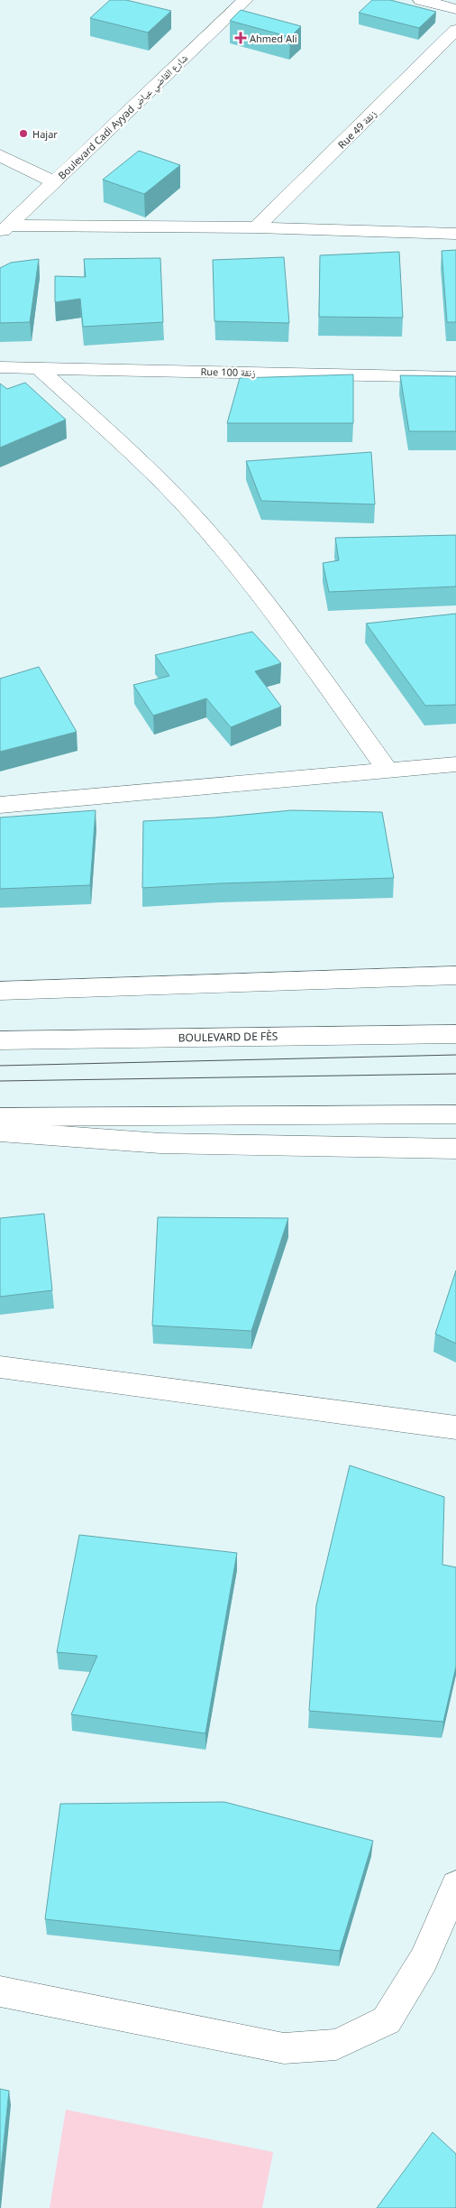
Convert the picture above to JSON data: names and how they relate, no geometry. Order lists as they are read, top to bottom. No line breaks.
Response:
{"streets":{"street":["Boulevard Cadi Ayyad شارع القاضي عياض","Rue 49 زنقة","Rue 100 زنقة","BOULEVARD DE FÈS"]},"places":{"health":["Ahmed Ali"],"other":["Hajar"]}}
